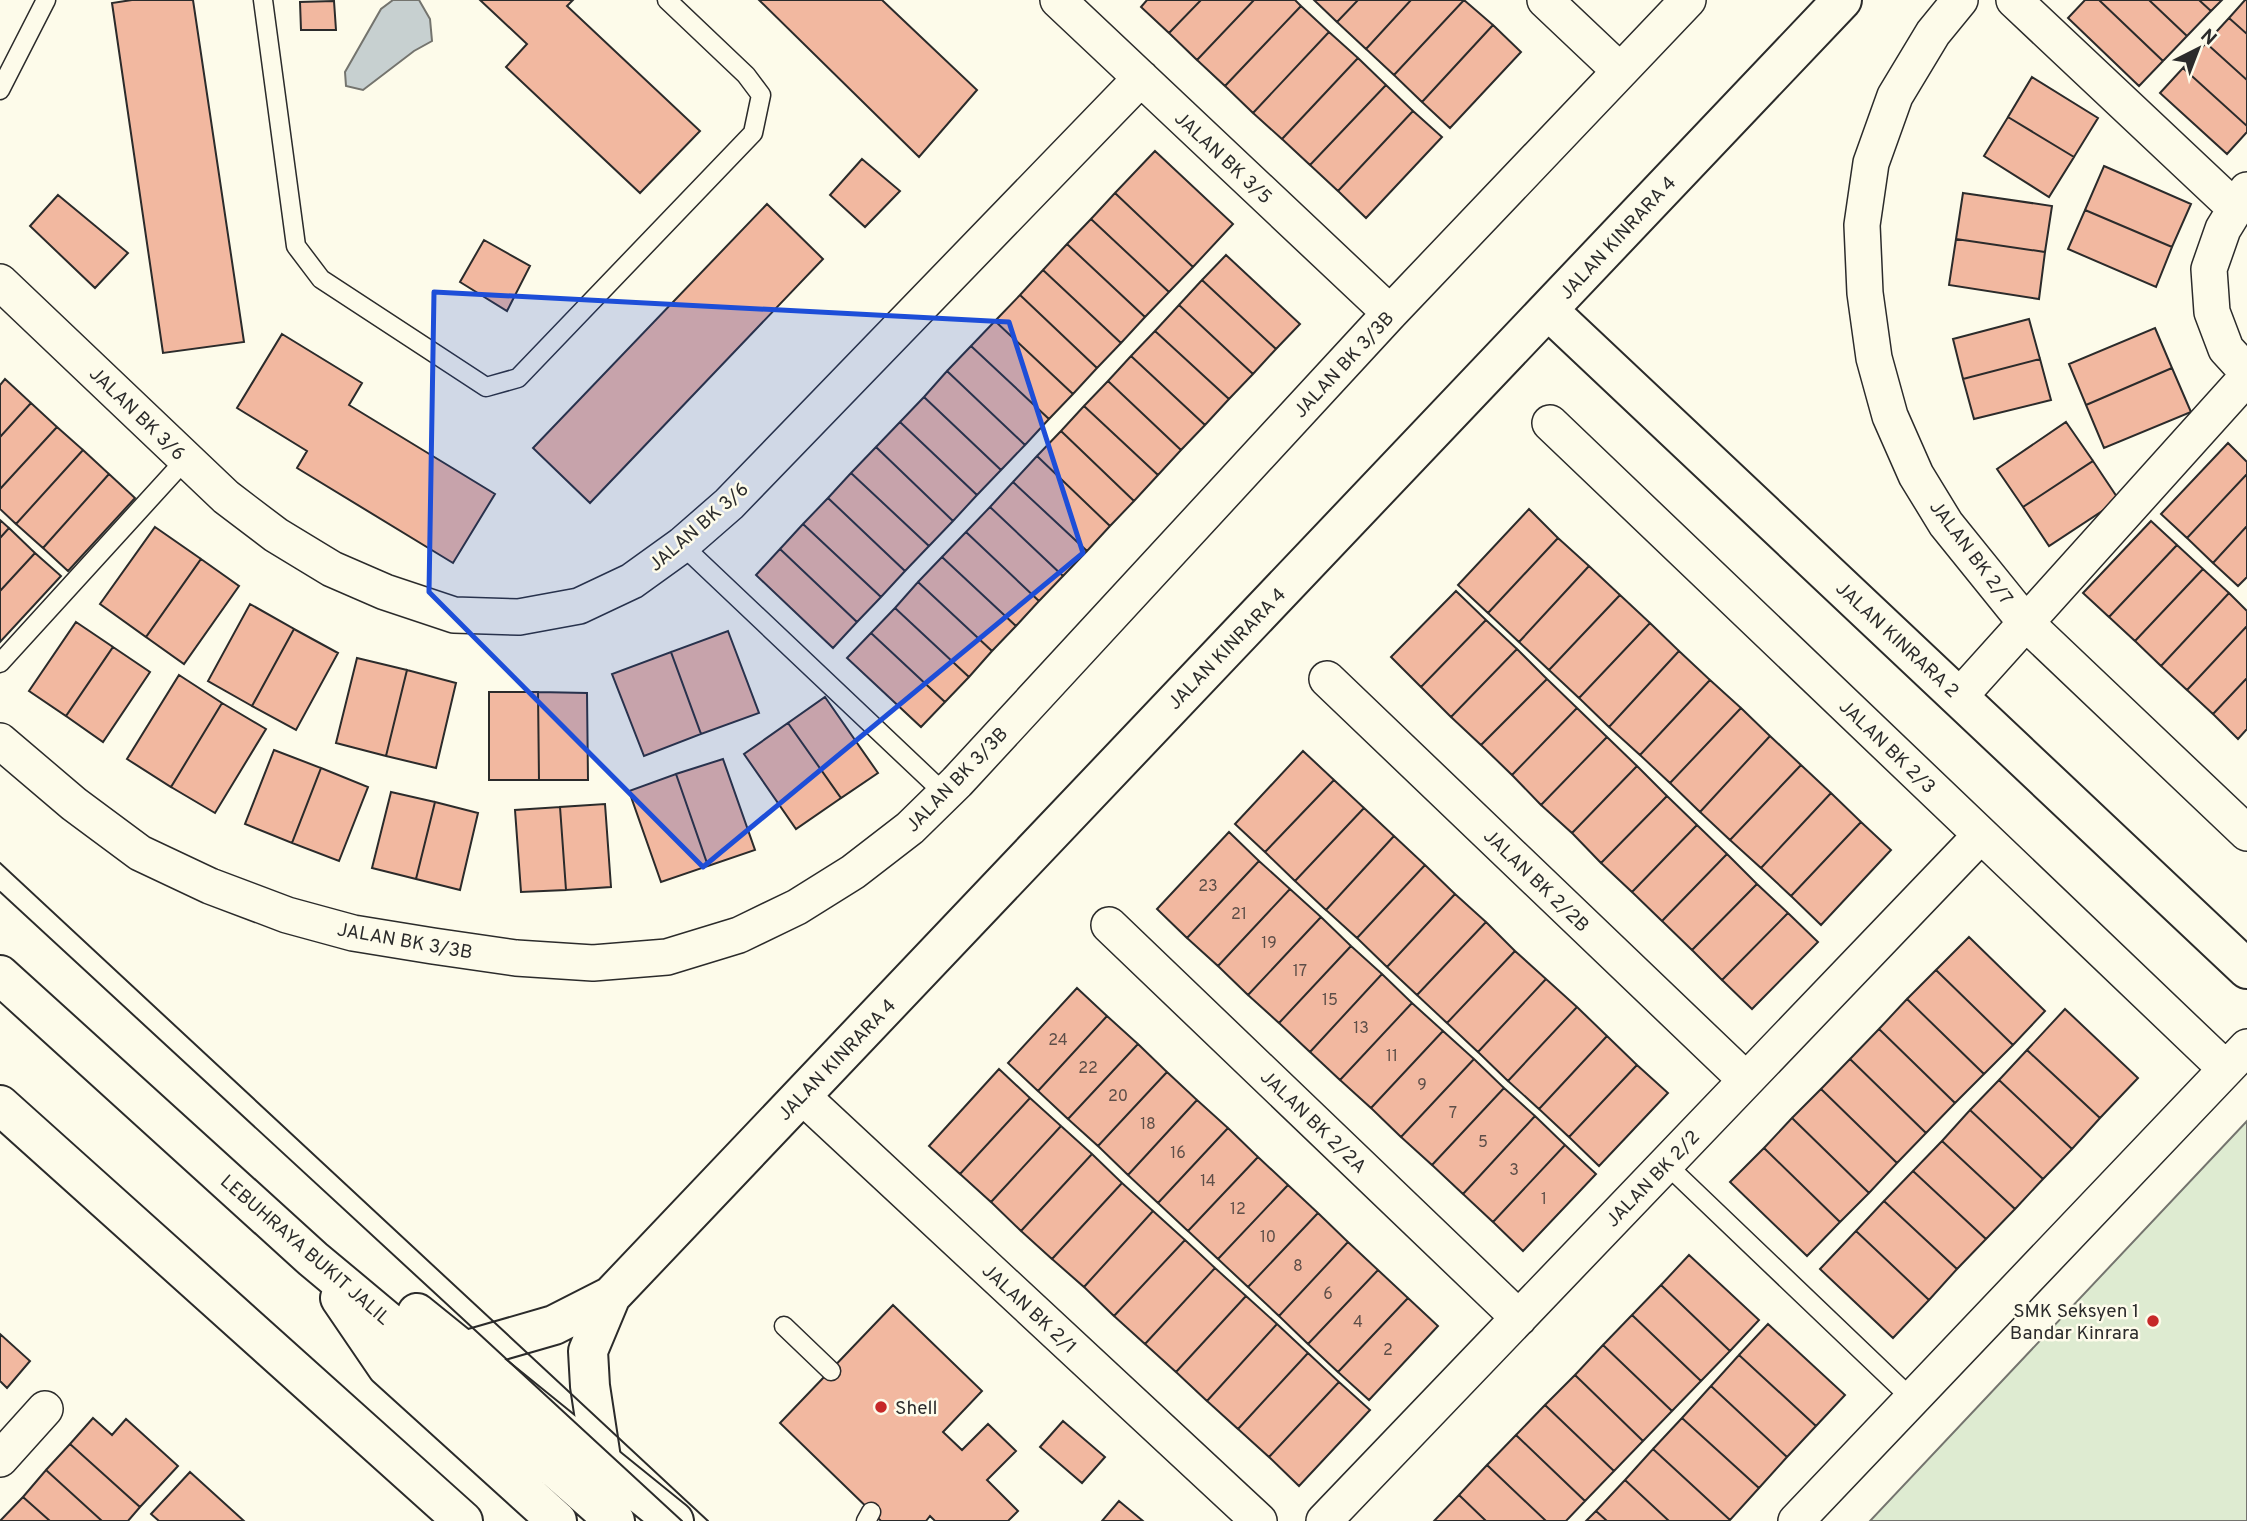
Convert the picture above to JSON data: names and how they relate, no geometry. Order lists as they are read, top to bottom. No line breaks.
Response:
{"streets":{"main road":["JALAN KINRARA 4","JALAN KINRARA 2","LEBUHRAYA BUKIT JALIL"],"street":["JALAN BK 3/5","JALAN BK 3/3B","JALAN BK 3/6","JALAN BK 2/7","JALAN BK 2/3","JALAN BK 2/2B","JALAN BK 2/2A","JALAN BK 2/2","JALAN BK 2/1"]},"crossings":[["JALAN BK 3/5","JALAN BK 3/3B"],["JALAN BK 3/5","JALAN BK 3/6"],["JALAN KINRARA 4","JALAN KINRARA 2"],["JALAN KINRARA 4","JALAN BK 2/1"],["JALAN BK 2/3","JALAN BK 2/2"],["JALAN BK 2/2B","JALAN BK 2/2"],["JALAN BK 2/2A","JALAN BK 2/2"]],"places":["SMK Seksyen 1 Bandar Kinrara","Shell"],"house_numbers":["23","21","19","17","15","13","24","11","22","9","20","7","18","5","16","3","14","1","12","10","8","6","4","2"],"north":"top right"}
